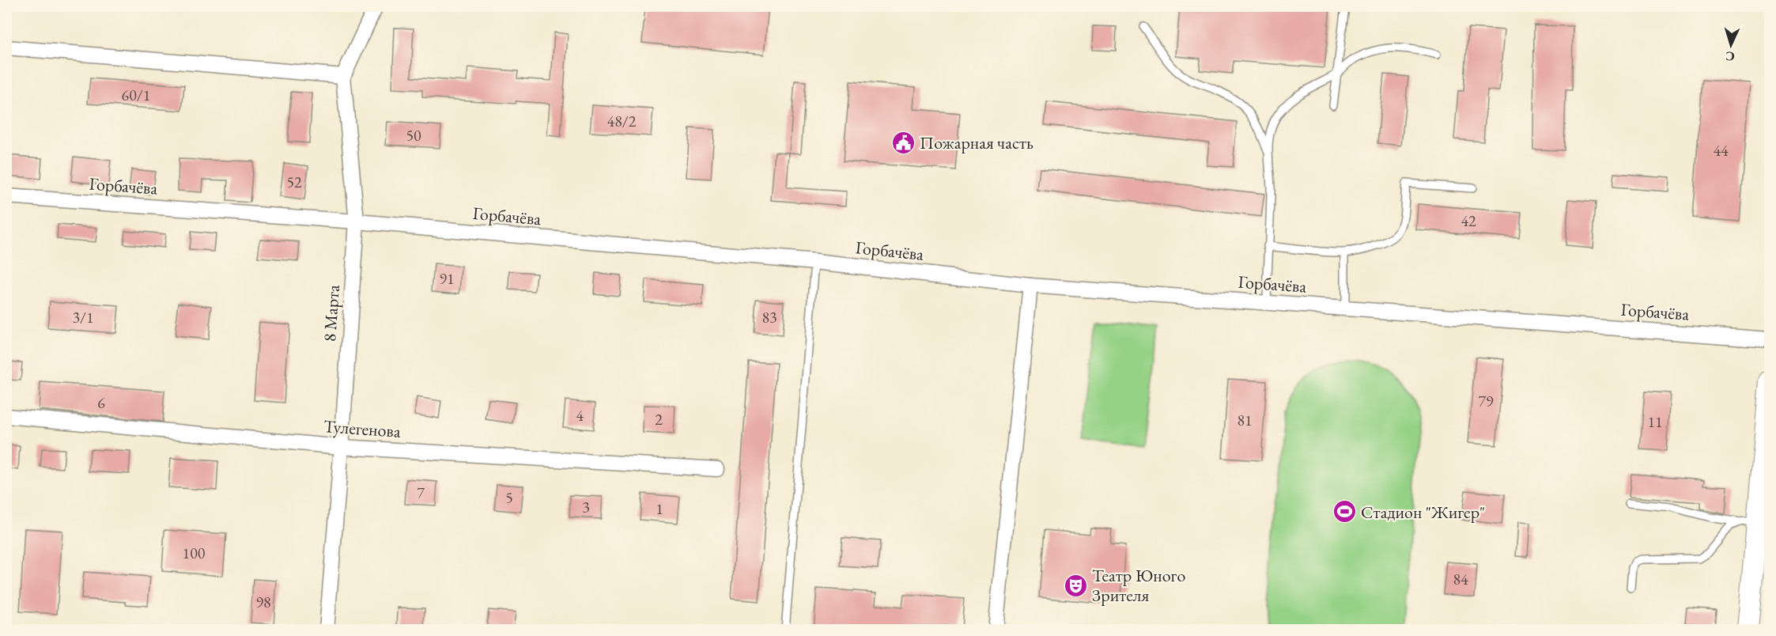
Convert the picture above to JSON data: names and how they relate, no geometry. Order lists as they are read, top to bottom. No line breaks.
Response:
{"streets":{"street":["Горбачёва","8 Марта","Тулегенова"]},"crossings":[["Горбачёва","8 Марта"],["8 Марта","Тулегенова"]],"places":{"public building":["Пожарная часть"],"sports":["Стадион \"Жигер\""],"theatre":["Театр Юного Зрителя"]},"house_numbers":["60/1","48/2","50","44","52","42","91","3/1","83","79","6","4","2","81","11","7","5","3","1","100","84","98"],"north":"bottom"}
